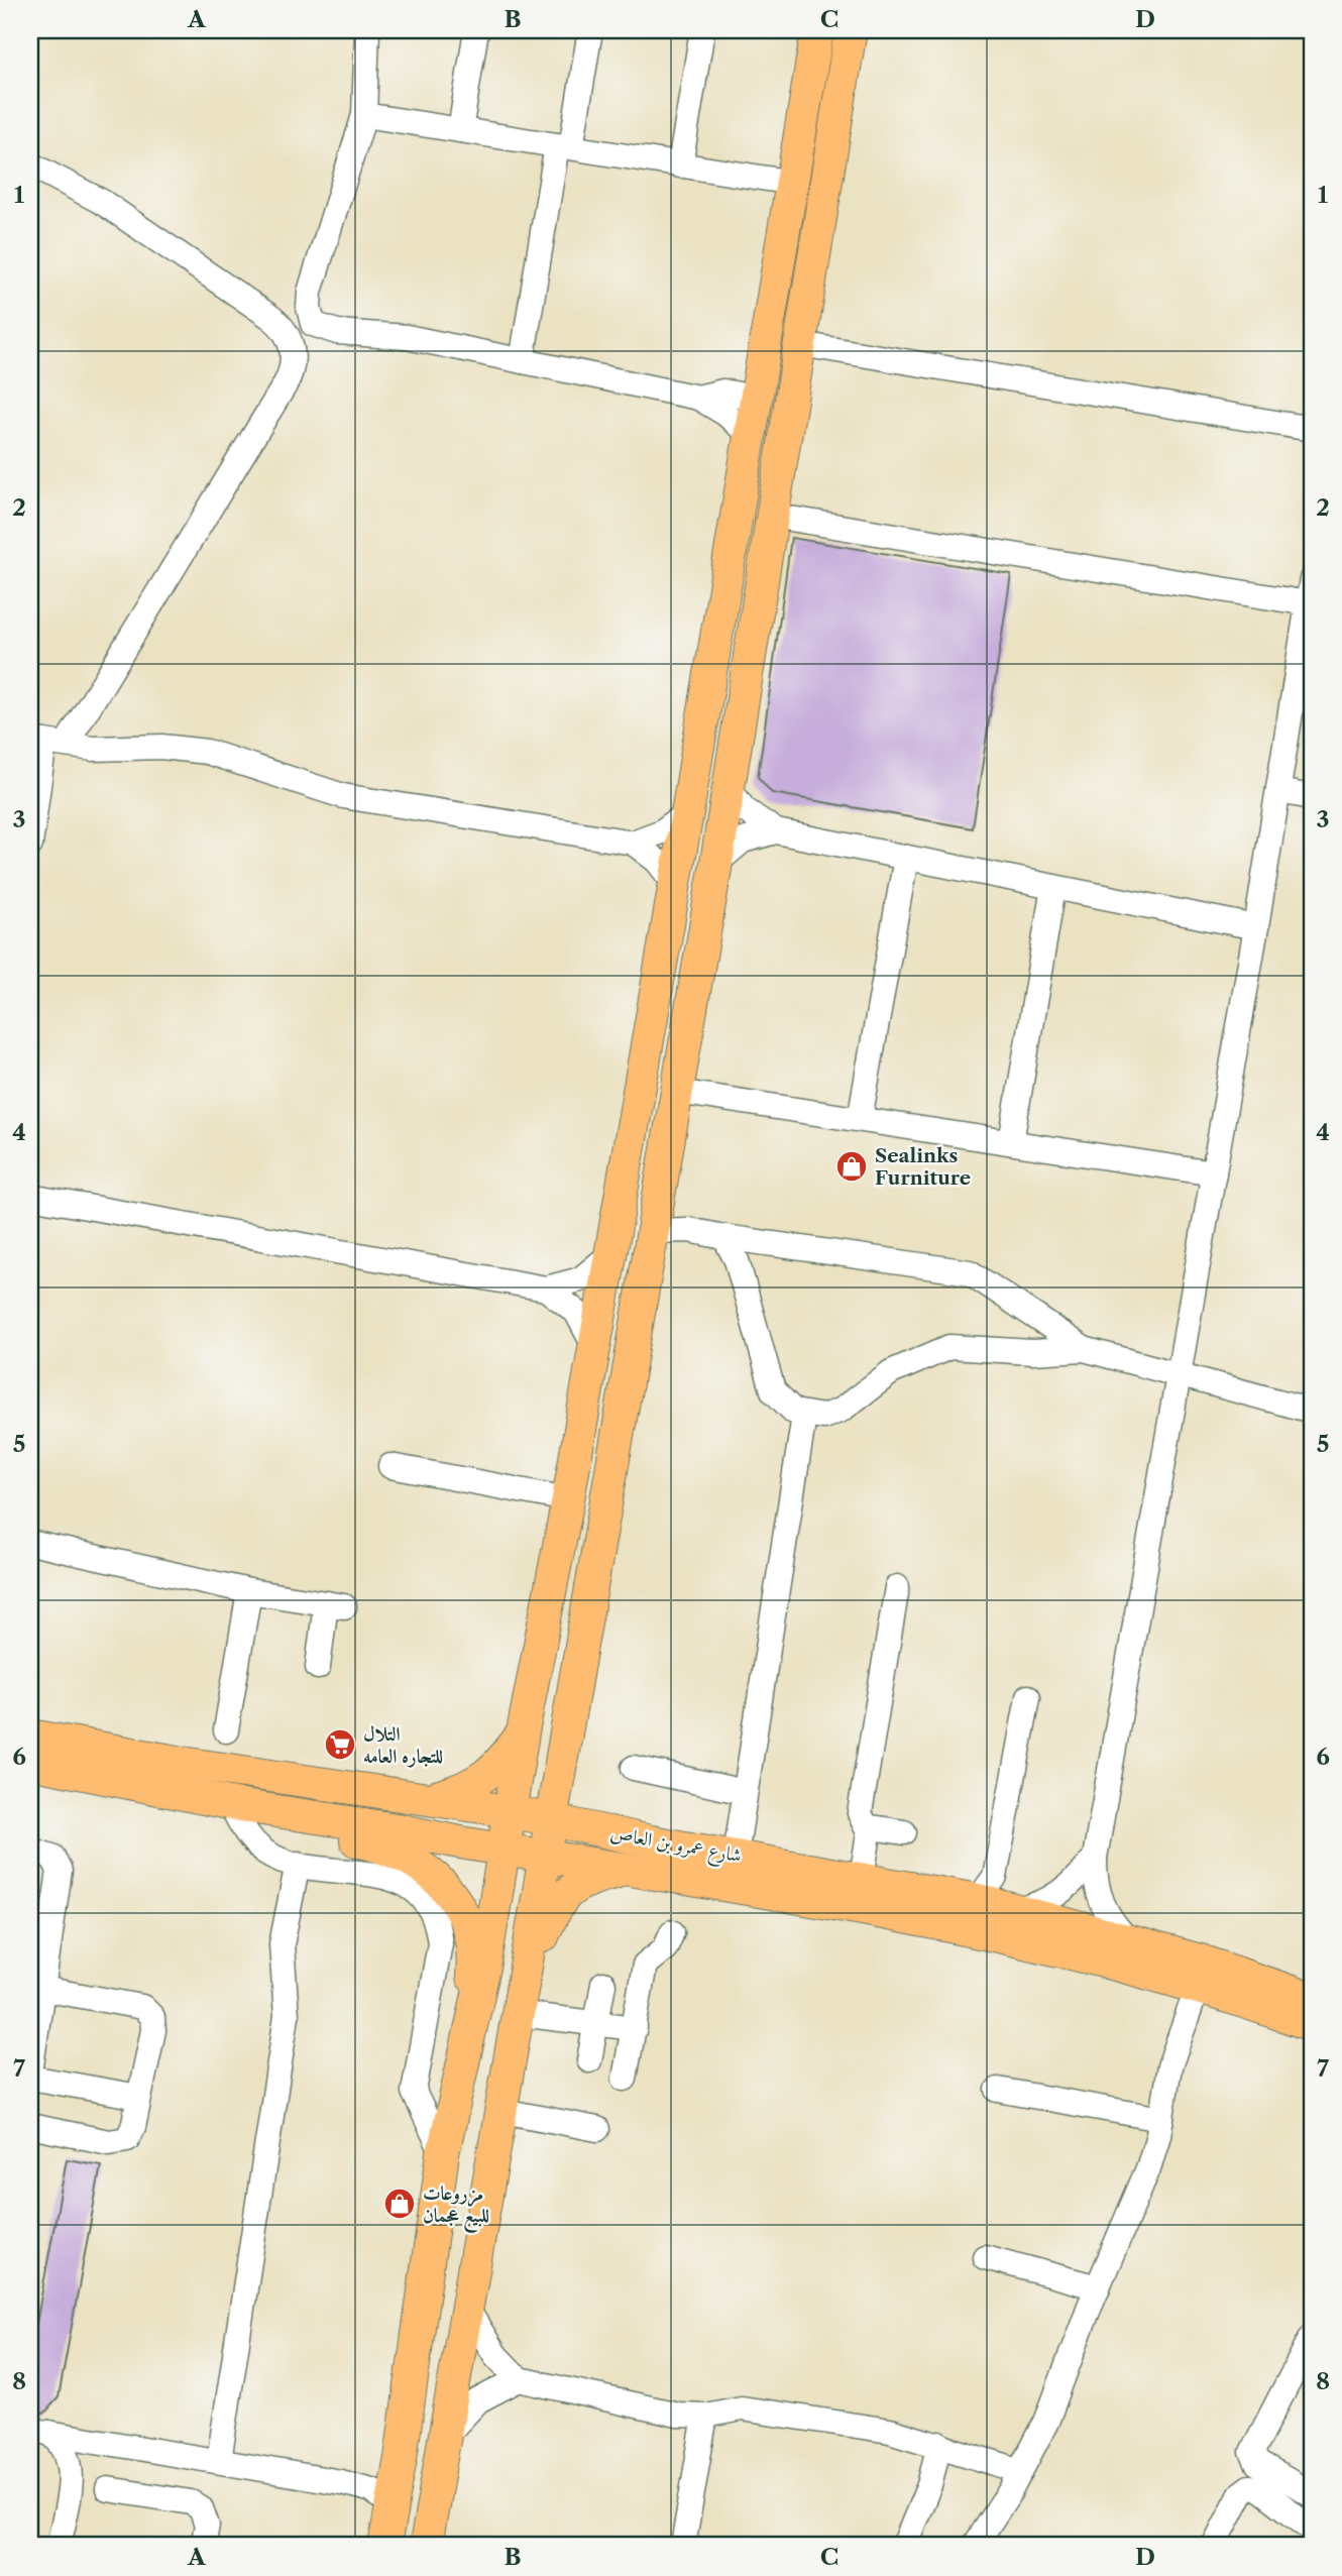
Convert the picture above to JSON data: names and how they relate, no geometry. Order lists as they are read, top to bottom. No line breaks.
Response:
{"streets":{"main road":["شارع عمرو بن العاص"]},"places":{"shop":["Sealinks Furniture","مزروعات للبيع عجمان"],"supermarket":["التلال للتجاره العامه"]},"grid":{"columns":["A","B","C","D"],"rows":["1","2","3","4","5","6","7","8"]}}
